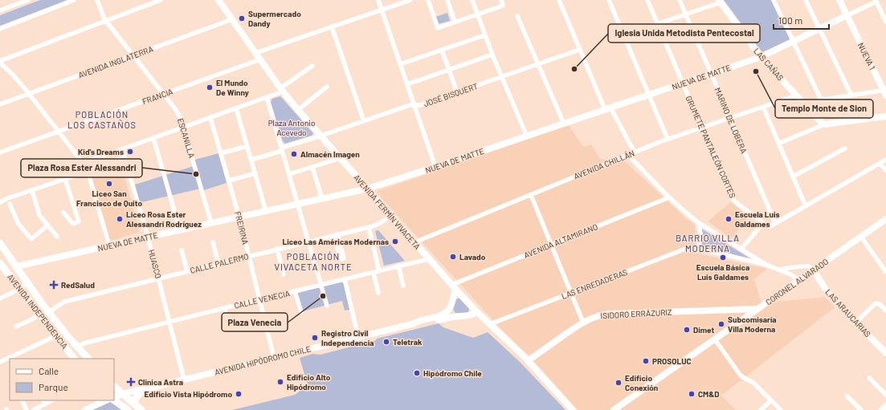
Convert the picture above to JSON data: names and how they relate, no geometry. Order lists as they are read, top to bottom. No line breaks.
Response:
{"streets":{"main road":["AVENIDA INDEPENDENCIA"],"street":["NUEVA 1","AVENIDA INGLATERRA","LAS CAÑAS","NUEVA DE MATTE","JOSÉ BISQUERT","FRANCIA","MARINO DE LOBERA","ESCANILLA","GRUMETE PANTALEÓN CORTES","AVENIDA CHILLÁN","AVENIDA FERMÍN VIVACETA","FREIRINA","AVENIDA ALTAMIRANO","CALLE PALERMO","HUASCO","CORONEL ALVARADO","LAS ENREDADERAS","CALLE VENECIA","LAS ARAUCARIAS","ISIDORO ERRÁZURIZ","AVENIDA HIPÓDROMO CHILE"]},"crossings":[["NUEVA 1","NUEVA DE MATTE"],["AVENIDA INGLATERRA","ESCANILLA"],["AVENIDA INGLATERRA","AVENIDA FERMÍN VIVACETA"],["LAS CAÑAS","NUEVA DE MATTE"],["LAS CAÑAS","AVENIDA CHILLÁN"],["NUEVA DE MATTE","MARINO DE LOBERA"],["NUEVA DE MATTE","ESCANILLA"],["NUEVA DE MATTE","GRUMETE PANTALEÓN CORTES"],["NUEVA DE MATTE","AVENIDA FERMÍN VIVACETA"],["NUEVA DE MATTE","FREIRINA"],["NUEVA DE MATTE","HUASCO"],["NUEVA DE MATTE","AVENIDA INDEPENDENCIA"],["JOSÉ BISQUERT","AVENIDA FERMÍN VIVACETA"],["FRANCIA","ESCANILLA"],["FRANCIA","AVENIDA FERMÍN VIVACETA"],["MARINO DE LOBERA","GRUMETE PANTALEÓN CORTES"],["MARINO DE LOBERA","AVENIDA CHILLÁN"],["GRUMETE PANTALEÓN CORTES","AVENIDA CHILLÁN"],["AVENIDA CHILLÁN","AVENIDA FERMÍN VIVACETA"],["AVENIDA FERMÍN VIVACETA","AVENIDA ALTAMIRANO"],["AVENIDA FERMÍN VIVACETA","CALLE PALERMO"],["AVENIDA FERMÍN VIVACETA","LAS ENREDADERAS"],["AVENIDA FERMÍN VIVACETA","CALLE VENECIA"],["AVENIDA FERMÍN VIVACETA","ISIDORO ERRÁZURIZ"],["AVENIDA FERMÍN VIVACETA","AVENIDA HIPÓDROMO CHILE"],["FREIRINA","CALLE PALERMO"],["FREIRINA","CALLE VENECIA"],["FREIRINA","AVENIDA HIPÓDROMO CHILE"],["AVENIDA ALTAMIRANO","AVENIDA HIPÓDROMO CHILE"],["CALLE PALERMO","HUASCO"],["CALLE PALERMO","AVENIDA INDEPENDENCIA"],["HUASCO","CALLE VENECIA"],["HUASCO","AVENIDA HIPÓDROMO CHILE"],["CORONEL ALVARADO","LAS ARAUCARIAS"],["CORONEL ALVARADO","ISIDORO ERRÁZURIZ"],["CALLE VENECIA","AVENIDA INDEPENDENCIA"]],"districts":["POBLACIÓN LOS CASTAÑOS","BARRIO VILLA MODERNA","POBLACIÓN VIVACETA NORTE"],"parks":["Plaza Antonio Acevedo"],"places":{"other":["Supermercado Dandy","Iglesia Unida Metodista Pentecostal","Templo Monte de Sion","El Mundo De Winny","Kid's Dreams","Almacén Imagen","Plaza Rosa Ester Alessandri","Liceo San Francisco de Quito","Liceo Rosa Ester Alessandri Rodríguez","Escuela Luis Galdames","Liceo Las Américas Modernas","Lavado","Escuela Básica Luis Galdames","Plaza Venecia","Subcomisaría Villa Moderna","Dimet","Registro Civil Independencia","Teletrak","PROSOLUC","Hipódromo Chile","Edificio Alto Hipódromo","Edificio Conexión","Edificio Vista Hipódromo","CM&D"],"health":["RedSalud","Clínica Astra"]},"legend":["Calle","Parque"],"scale_bar":"100 m"}
